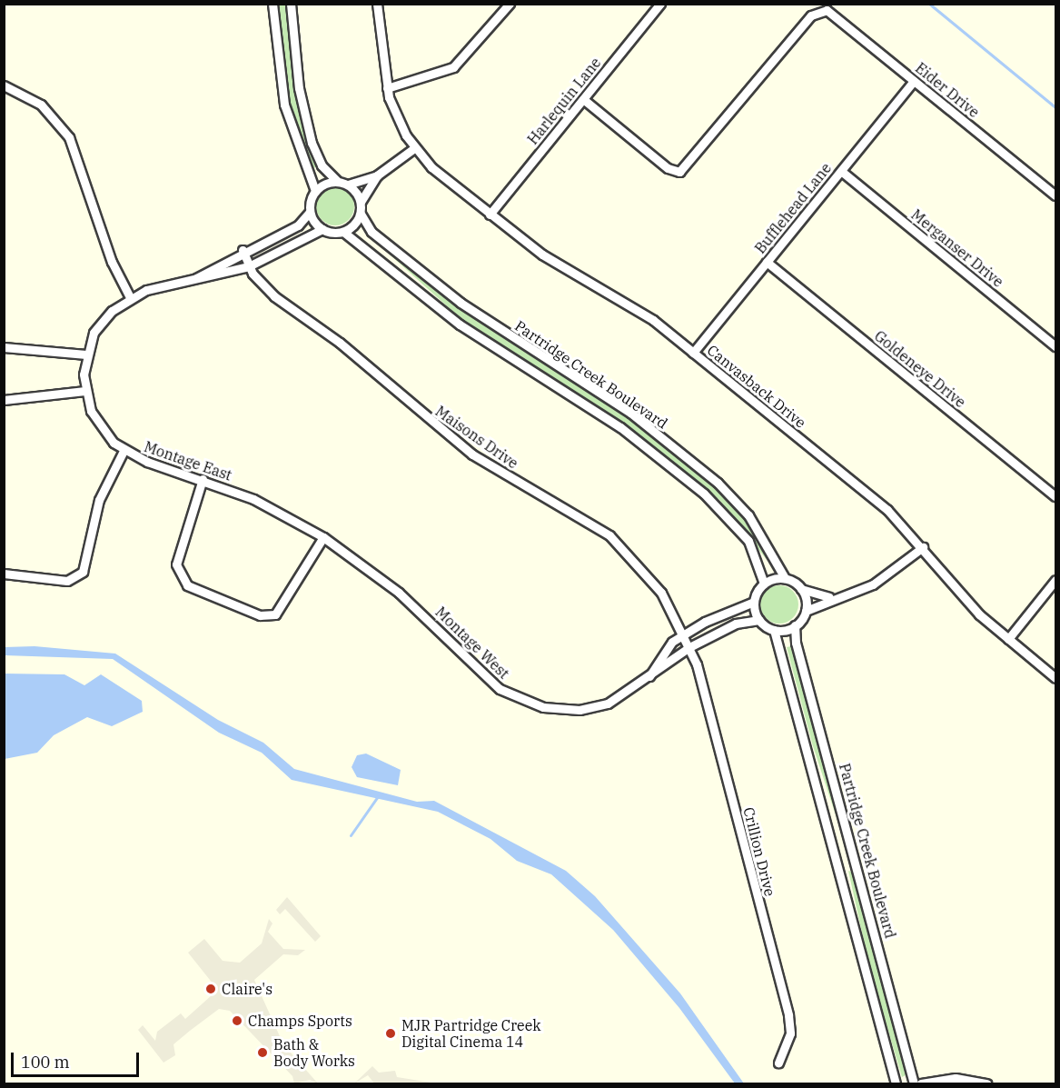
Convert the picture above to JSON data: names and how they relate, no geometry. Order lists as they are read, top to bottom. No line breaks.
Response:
{"streets":{"street":["Eider Drive","Harlequin Lane","Bufflehead Lane","Merganser Drive","Goldeneye Drive","Partridge Creek Boulevard","Canvasback Drive","Maisons Drive","Montage East","Montage West","Crillion Drive"]},"crossings":[["Eider Drive","Harlequin Lane"],["Eider Drive","Bufflehead Lane"],["Harlequin Lane","Canvasback Drive"],["Bufflehead Lane","Merganser Drive"],["Bufflehead Lane","Goldeneye Drive"],["Bufflehead Lane","Canvasback Drive"],["Partridge Creek Boulevard","Montage East"],["Partridge Creek Boulevard","Montage West"],["Maisons Drive","Montage East"],["Maisons Drive","Montage West"],["Maisons Drive","Crillion Drive"],["Montage East","Montage West"],["Montage West","Crillion Drive"]],"places":["Claire's","Champs Sports","MJR Partridge Creek Digital Cinema 14","Bath & Body Works"],"scale_bar":"100 m"}
